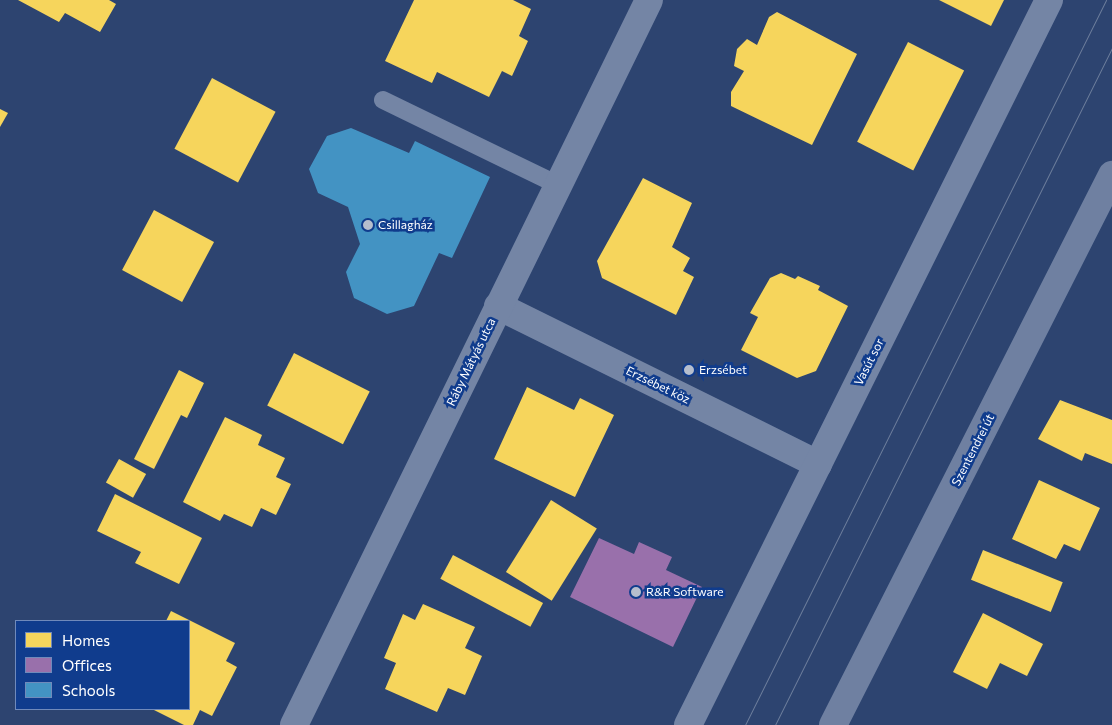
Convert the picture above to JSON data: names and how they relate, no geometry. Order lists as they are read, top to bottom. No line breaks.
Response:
{"streets":{"main road":["Szentendrei út"],"street":["Ráby Mátyás utca","Vasút sor","Erzsébet köz"]},"crossings":[["Ráby Mátyás utca","Erzsébet köz"],["Vasút sor","Erzsébet köz"]],"places":["Csillagház","Erzsébet","R&R Software"],"legend":["Homes","Offices","Schools"]}
